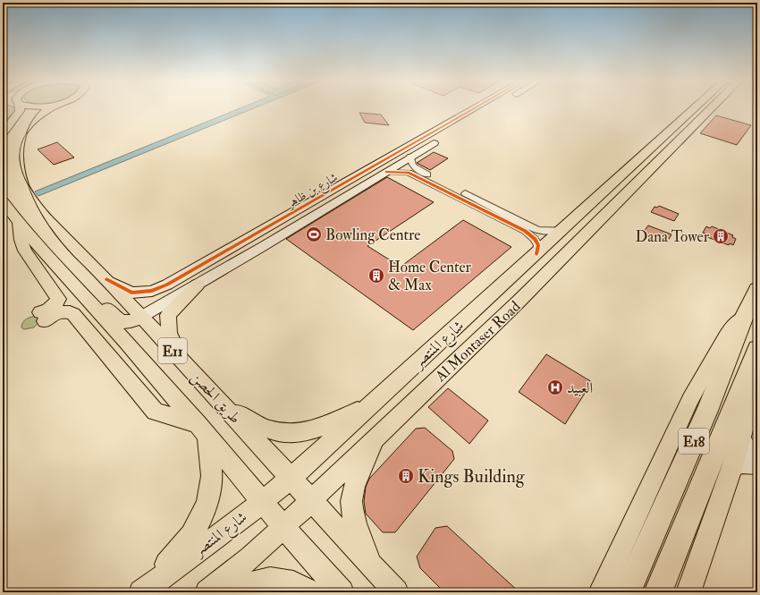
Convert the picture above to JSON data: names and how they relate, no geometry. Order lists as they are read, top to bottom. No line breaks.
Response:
{"streets":{"highway":["E18"],"main road":["Al Montaser Road","شارع المنتصر","E11","طريق الحصن"],"street":["شارع بن ظاهر"]},"crossings":[["شارع بن ظاهر","طريق الحصن"],["Al Montaser Road","طريق الحصن"],["شارع المنتصر","طريق الحصن"]],"places":{"sports":["Bowling Centre"],"building":["Dana Tower","Home Center & Max","Kings Building"],"hospital":["العبيد"]}}
